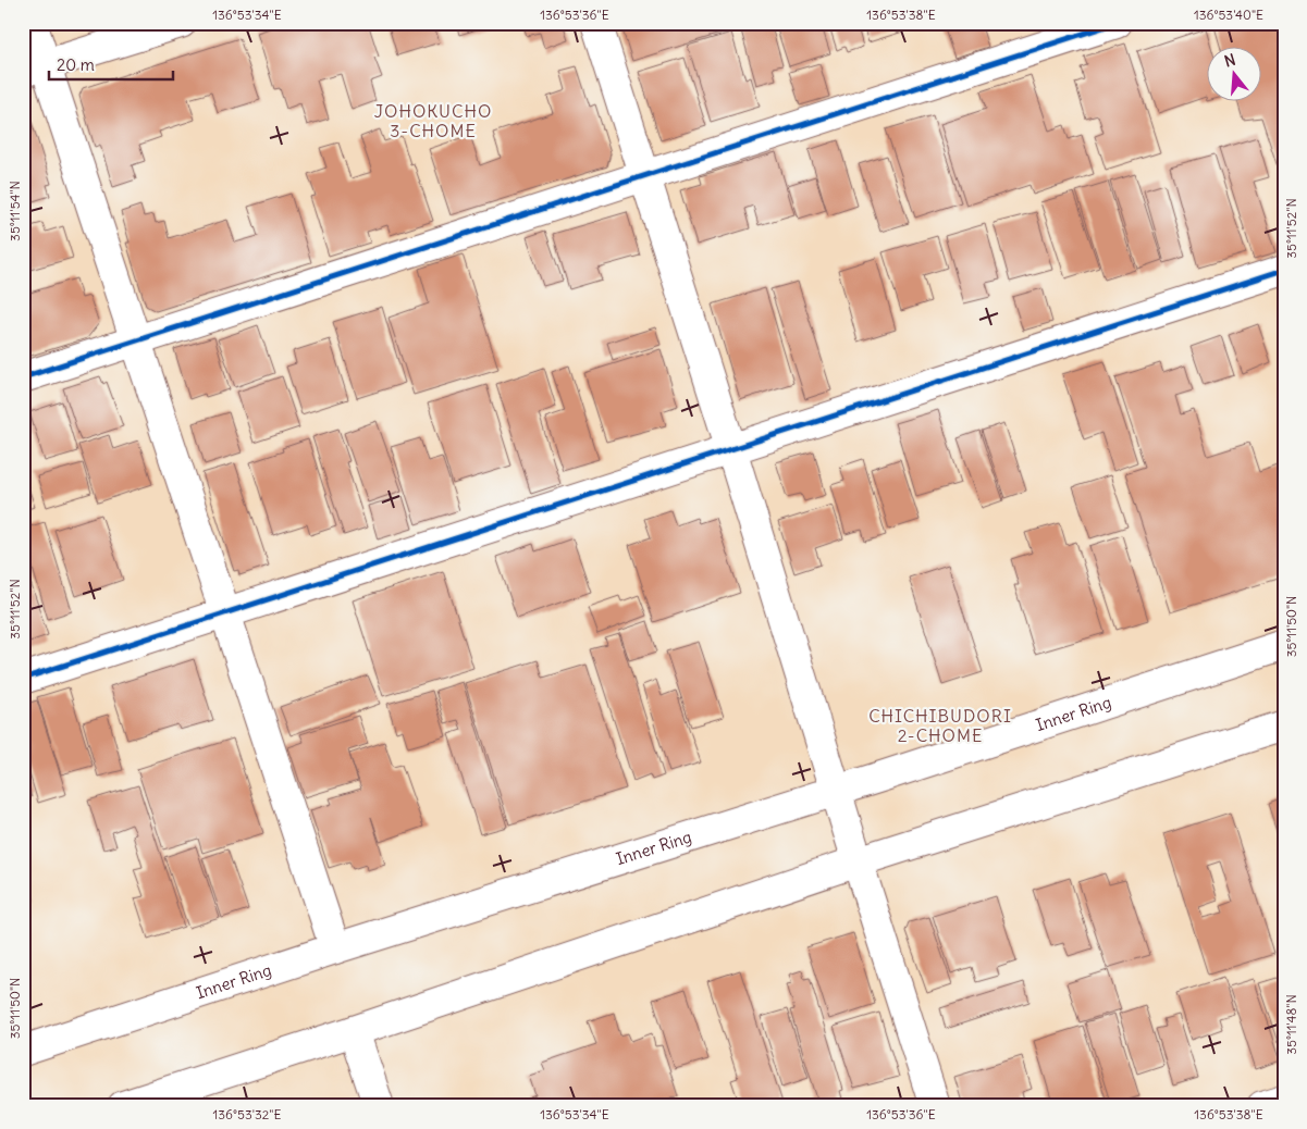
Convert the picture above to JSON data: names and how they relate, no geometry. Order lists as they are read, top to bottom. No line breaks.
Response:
{"streets":{"street":["Inner Ring"]},"districts":["JOHOKUCHO 3-CHOME","CHICHIBUDORI 2-CHOME"],"scale_bar":"20 m","north":"top","coordinates":["136°53'34\"E","136°53'36\"E","136°53'38\"E","136°53'40\"E","35°11'54\"N","35°11'52\"N","35°11'50\"N","35°11'48\"N","136°53'32\"E"]}
